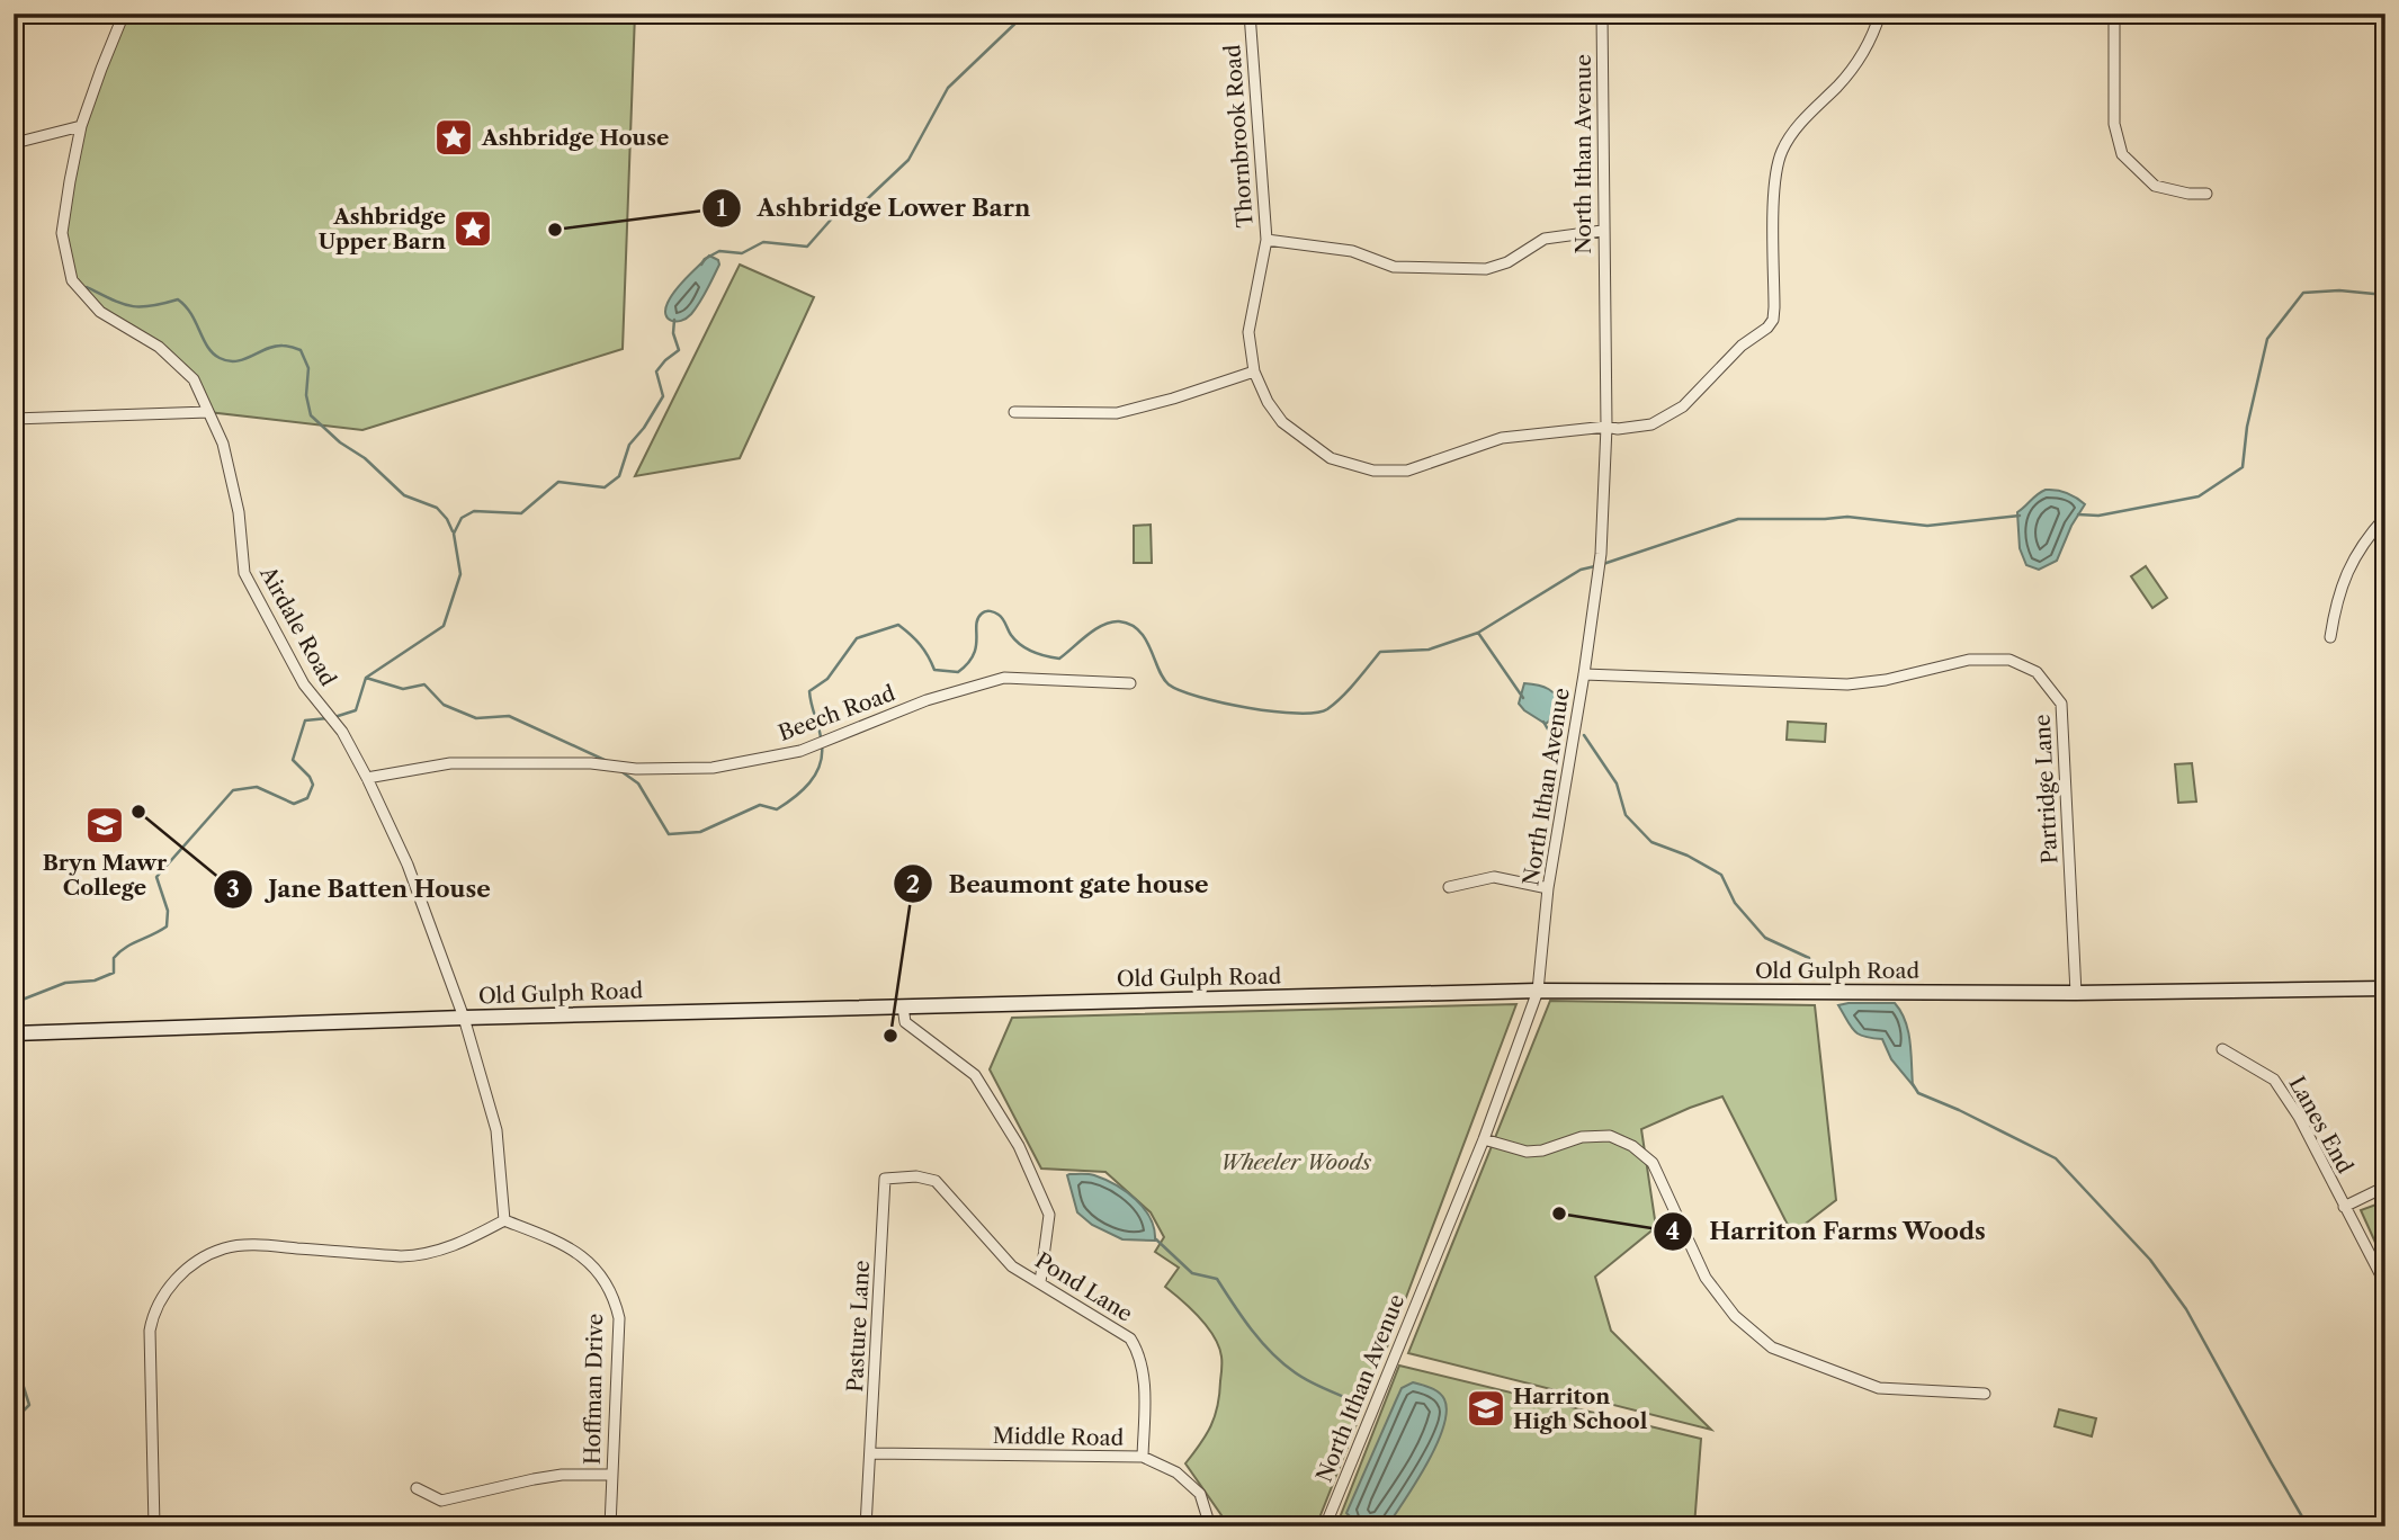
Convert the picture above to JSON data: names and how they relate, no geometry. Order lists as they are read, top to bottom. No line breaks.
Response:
{"streets":{"street":["Thornbrook Road","North Ithan Avenue","Airdale Road","Beech Road","Partridge Lane","Old Gulph Road","Lanes End","Pond Lane","Pasture Lane","Hoffman Drive","Middle Road"]},"crossings":[["Thornbrook Road","North Ithan Avenue"],["North Ithan Avenue","Partridge Lane"],["North Ithan Avenue","Old Gulph Road"],["Airdale Road","Beech Road"],["Airdale Road","Old Gulph Road"],["Airdale Road","Hoffman Drive"],["Partridge Lane","Old Gulph Road"],["Pond Lane","Pasture Lane"],["Pond Lane","Middle Road"],["Pasture Lane","Middle Road"]],"parks":["Wheeler Woods"],"places":{"place":["Ashbridge House","Ashbridge Upper Barn"],"other":["Ashbridge Lower Barn","Jane Batten House","Beaumont gate house","Harriton Farms Woods"],"school or university":["Bryn Mawr College","Harriton High School"]}}
